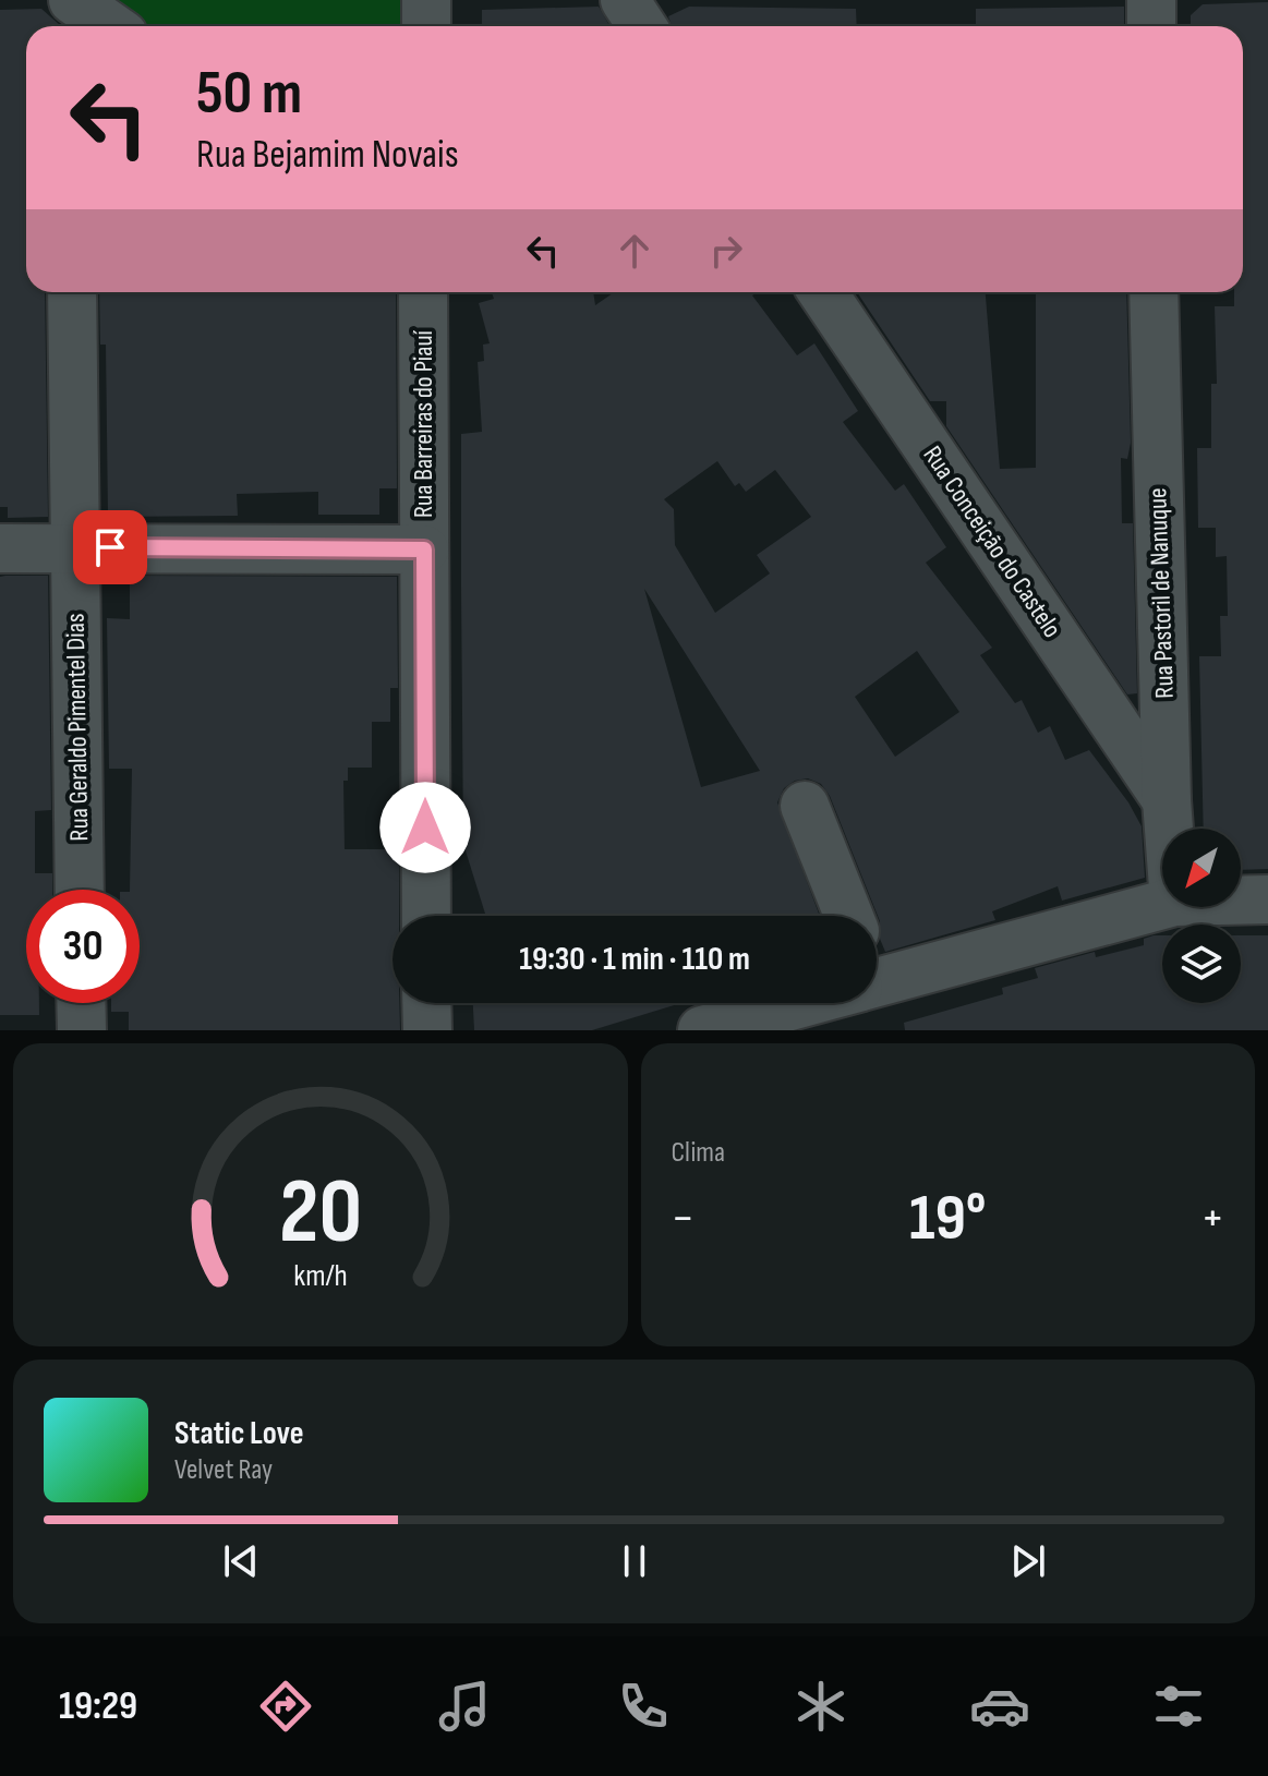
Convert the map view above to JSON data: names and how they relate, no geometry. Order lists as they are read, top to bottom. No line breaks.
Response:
{"streets":{"street":["Rua Barreiras do Piauí","Rua Conceição do Castelo","Rua Pastoril de Nanuque","Rua Geraldo Pimentel Dias"]},"crossings":[["Rua Conceição do Castelo","Rua Pastoril de Nanuque"]],"north":"bottom left","page":{"turn":["50 m","Rua Bejamim Novais"],"limit":"30","trip":"19:30 · 1 min · 110 m","tile":"Clima","heat":["−","19°","+"],"song":["Static Love","Velvet Ray"],"tabs":"19:29","gauge":["20","km/h"]}}
